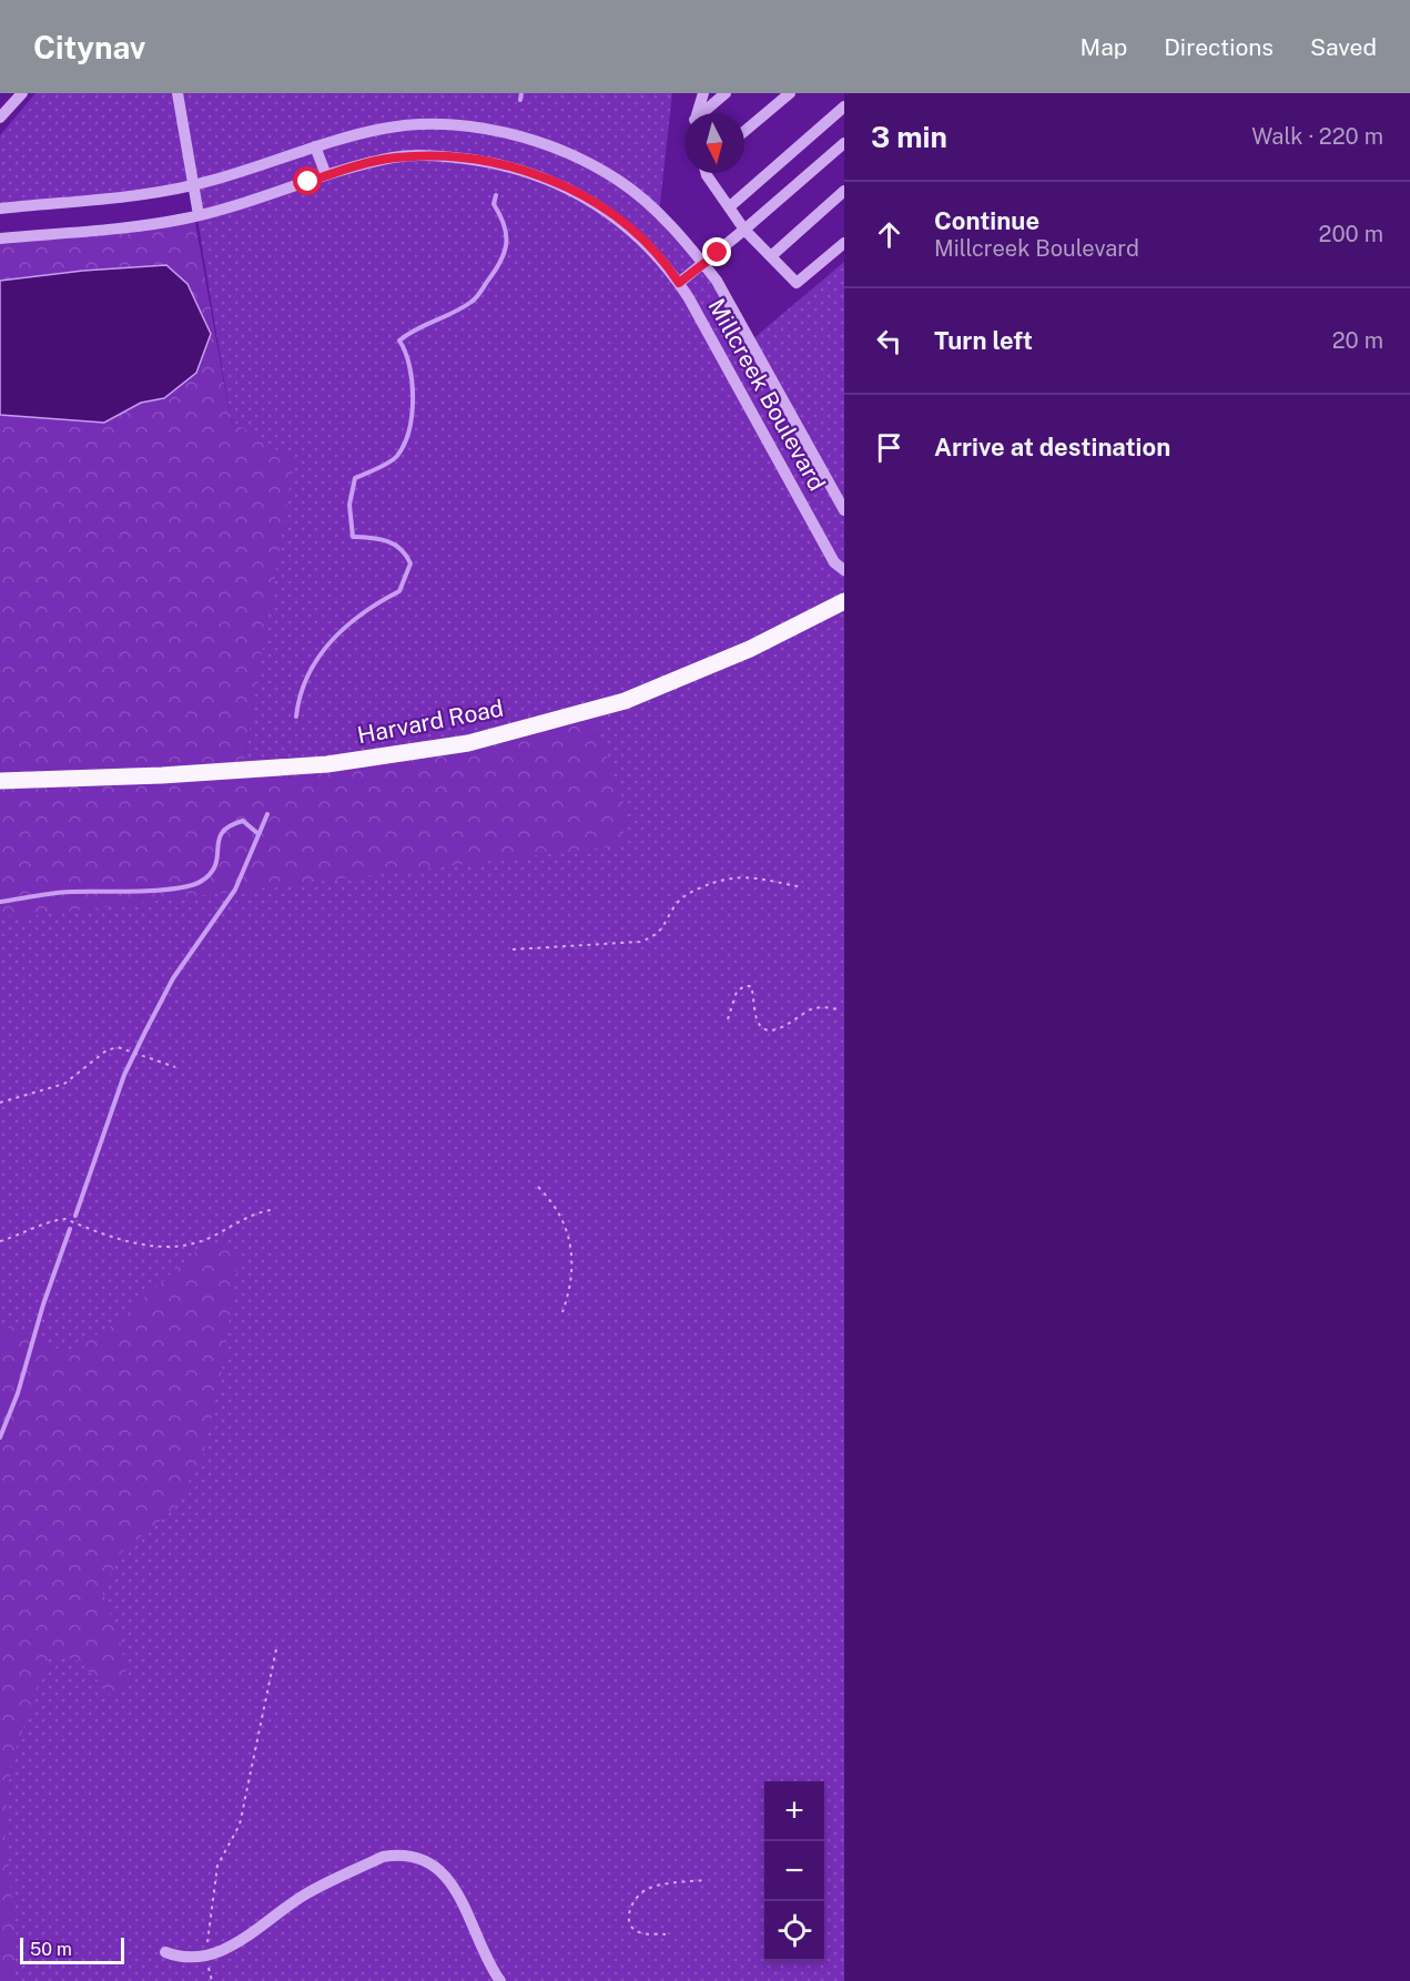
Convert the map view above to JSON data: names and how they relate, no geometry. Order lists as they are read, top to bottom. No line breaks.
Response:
{"streets":{"main road":["Harvard Road"],"street":["Millcreek Boulevard"]},"scale_bar":"50 m","north":"bottom","page":{"header":"Citynav","nav":["Map","Directions","Saved"],"heading":["3 min","Walk · 220 m"],"list":[["Continue","Millcreek Boulevard","200 m"],["Turn left","20 m"],"Arrive at destination"],"map_buttons":["+","−"],"scale":"50 m"}}
